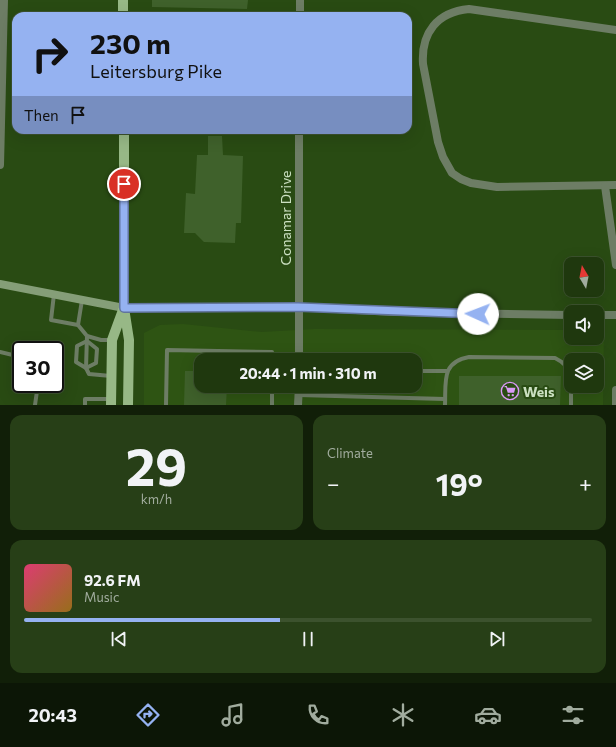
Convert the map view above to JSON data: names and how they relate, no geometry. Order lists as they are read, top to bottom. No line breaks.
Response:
{"streets":{"street":["Conamar Drive"]},"places":{"supermarket":["Weis"]},"north":"top","page":{"turn":["230 m","Leitersburg Pike"],"then":"Then","limit":"30","trip":"20:44 · 1 min · 310 m","tile":[["29","km/h"],"Climate"],"heat":["−","19°","+"],"song":["92.6 FM","Music"],"tabs":"20:43"}}
